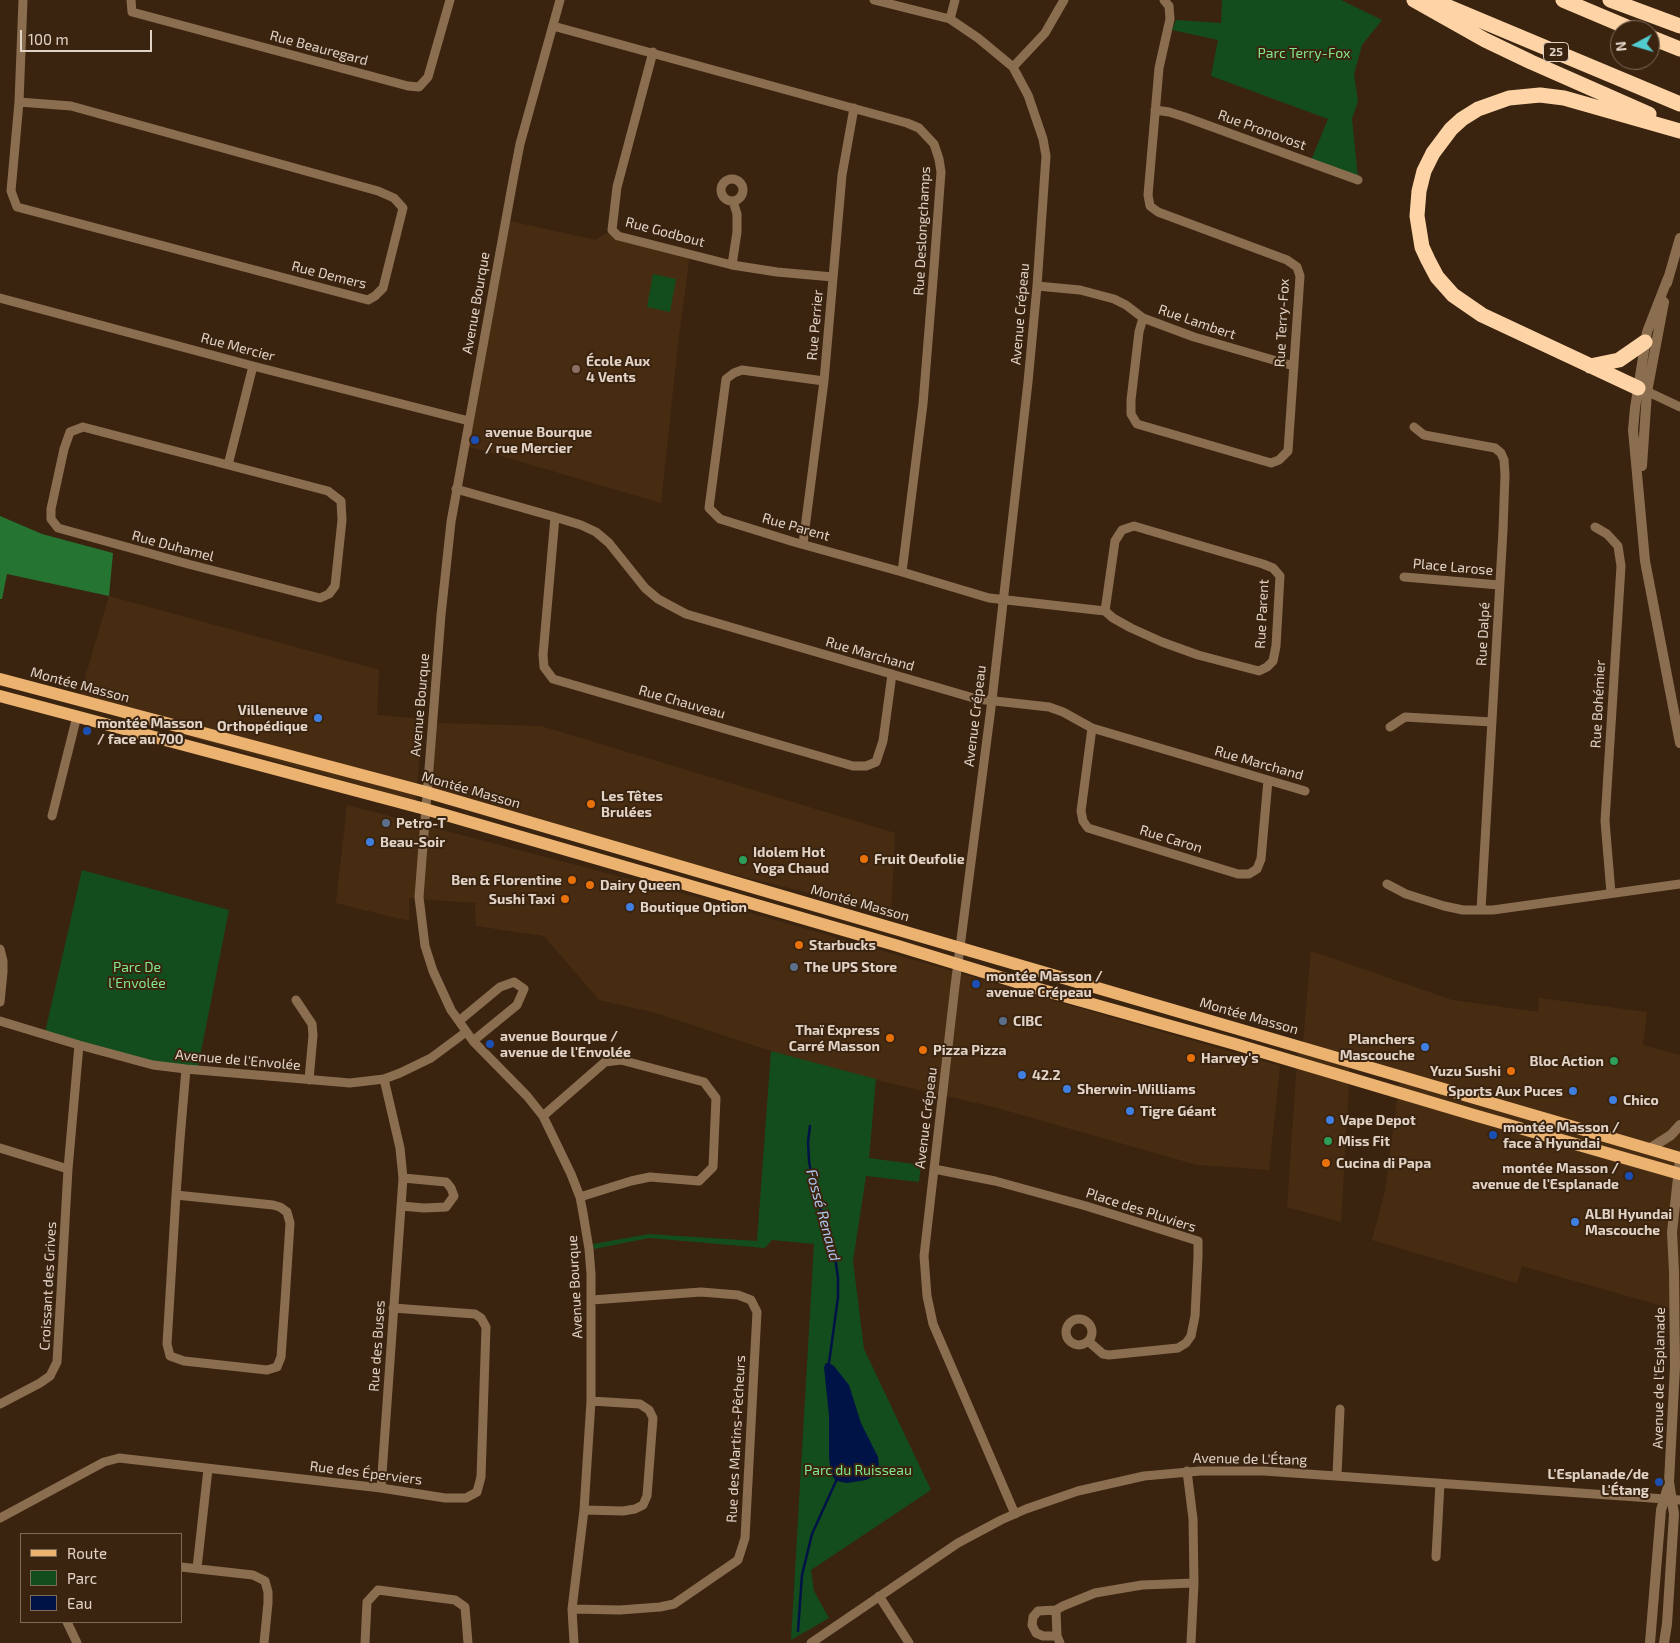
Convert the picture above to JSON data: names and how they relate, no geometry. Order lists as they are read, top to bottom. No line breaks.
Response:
{"streets":{"highway":["25"],"main road":["Montée Masson"],"street":["Rue Beauregard","Rue Pronovost","Rue Deslongchamps","Rue Godbout","Rue Demers","Avenue Bourque","Avenue Crépeau","Rue Lambert","Rue Terry-Fox","Rue Perrier","Rue Mercier","Rue Parent","Rue Duhamel","Place Larose","Rue Dalpé","Rue Marchand","Rue Chauveau","Rue Bohémier","Rue Caron","Avenue de l'Envolée","Place des Pluviers","Croissant des Grives","Rue des Buses","Avenue de l'Esplanade","Rue des Martins-Pêcheurs","Avenue de L'Étang","Rue des Éperviers"]},"crossings":[["Rue Pronovost","Rue Terry-Fox"],["Rue Deslongchamps","Rue Godbout"],["Rue Deslongchamps","Avenue Bourque"],["Rue Deslongchamps","Rue Perrier"],["Rue Deslongchamps","Rue Parent"],["Rue Godbout","Rue Perrier"],["Avenue Bourque","Rue Mercier"],["Avenue Bourque","Rue Marchand"],["Avenue Bourque","Montée Masson"],["Avenue Bourque","Avenue de l'Envolée"],["Avenue Bourque","Rue des Martins-Pêcheurs"],["Avenue Crépeau","Rue Lambert"],["Avenue Crépeau","Rue Parent"],["Avenue Crépeau","Rue Marchand"],["Avenue Crépeau","Montée Masson"],["Avenue Crépeau","Place des Pluviers"],["Avenue Crépeau","Avenue de L'Étang"],["Rue Lambert","Rue Terry-Fox"],["Rue Perrier","Rue Parent"],["Place Larose","Rue Dalpé"],["Rue Marchand","Rue Chauveau"],["Rue Marchand","Rue Caron"],["Montée Masson","Avenue de l'Esplanade"],["Avenue de l'Envolée","Croissant des Grives"],["Avenue de l'Envolée","Rue des Buses"],["Rue des Buses","Rue des Éperviers"],["Avenue de l'Esplanade","Avenue de L'Étang"]],"water":["Fossé Renaud"],"parks":["Parc Terry-Fox","Parc De l’Envolée","Parc du Ruisseau"],"places":["École Aux 4 Vents","avenue Bourque / rue Mercier","Villeneuve Orthopédique","montée Masson / face au 700","Les Têtes Brulées","Petro-T","Beau-Soir","Fruit Oeufolie","Idolem Hot Yoga Chaud","Ben & Florentine","Dairy Queen","Sushi Taxi","Boutique Option","Starbucks","The UPS Store","montée Masson / avenue Crépeau","CIBC","Thaï Express Carré Masson","avenue Bourque / avenue de l'Envolée","Planchers Mascouche","Pizza Pizza","Harvey's","Bloc Action","Yuzu Sushi","42.2","Sherwin-Williams","Sports Aux Puces","Chico","Tigre Géant","Vape Depot","montée Masson / face à Hyundai","Miss Fit","Cucina di Papa","montée Masson / avenue de l'Esplanade","ALBI Hyundai Mascouche","L'Esplanade/de L'Étang"],"legend":["Route","Parc","Eau"],"scale_bar":"100 m","north":"left"}
